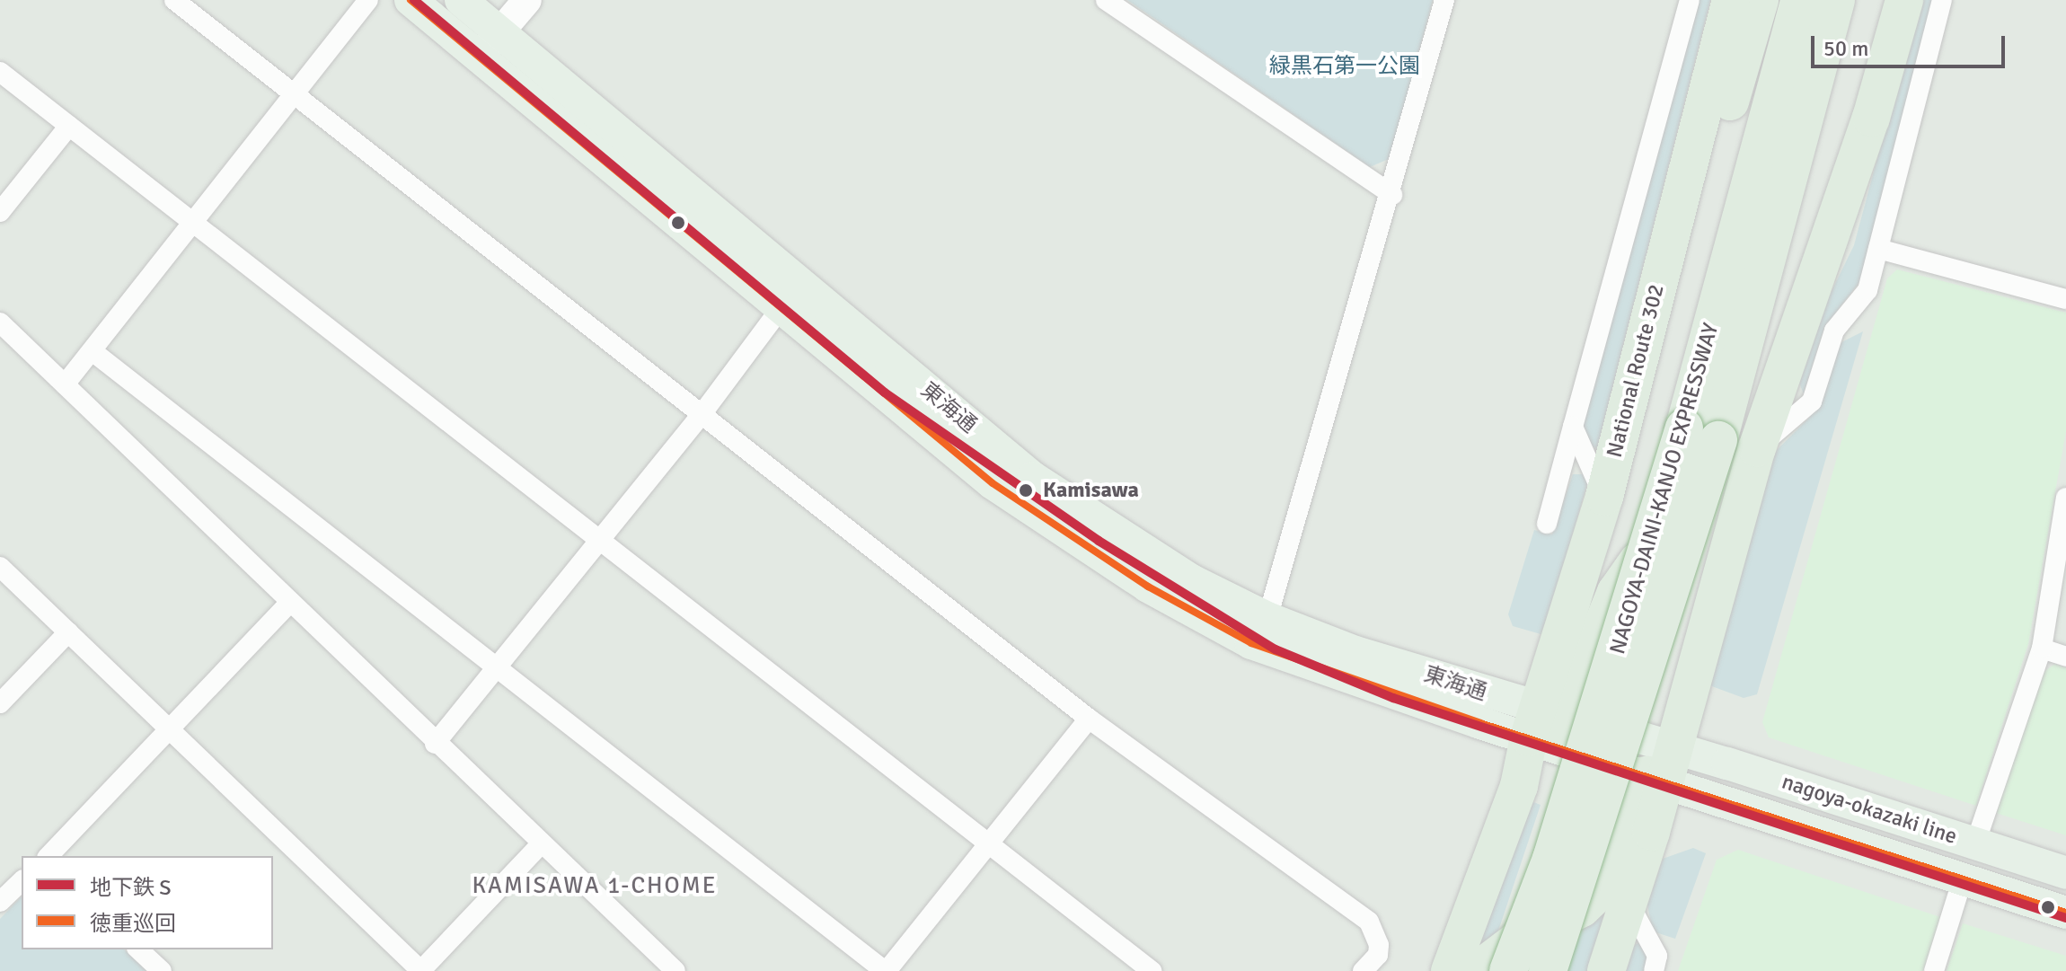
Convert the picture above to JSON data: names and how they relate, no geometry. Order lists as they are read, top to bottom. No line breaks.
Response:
{"streets":{"highway":["National Route 302","NAGOYA-DAINI-KANJO EXPRESSWAY"],"main road":["東海通","nagoya-okazaki line"]},"crossings":[["National Route 302","東海通"],["National Route 302","nagoya-okazaki line"],["東海通","nagoya-okazaki line"]],"districts":["KAMISAWA 1-CHOME"],"parks":["緑黒石第一公園"],"places":["Kamisawa"],"lines":["metro line S","transit line 徳重巡回"],"legend":["地下鉄 S","徳重巡回"],"scale_bar":"50 m"}
